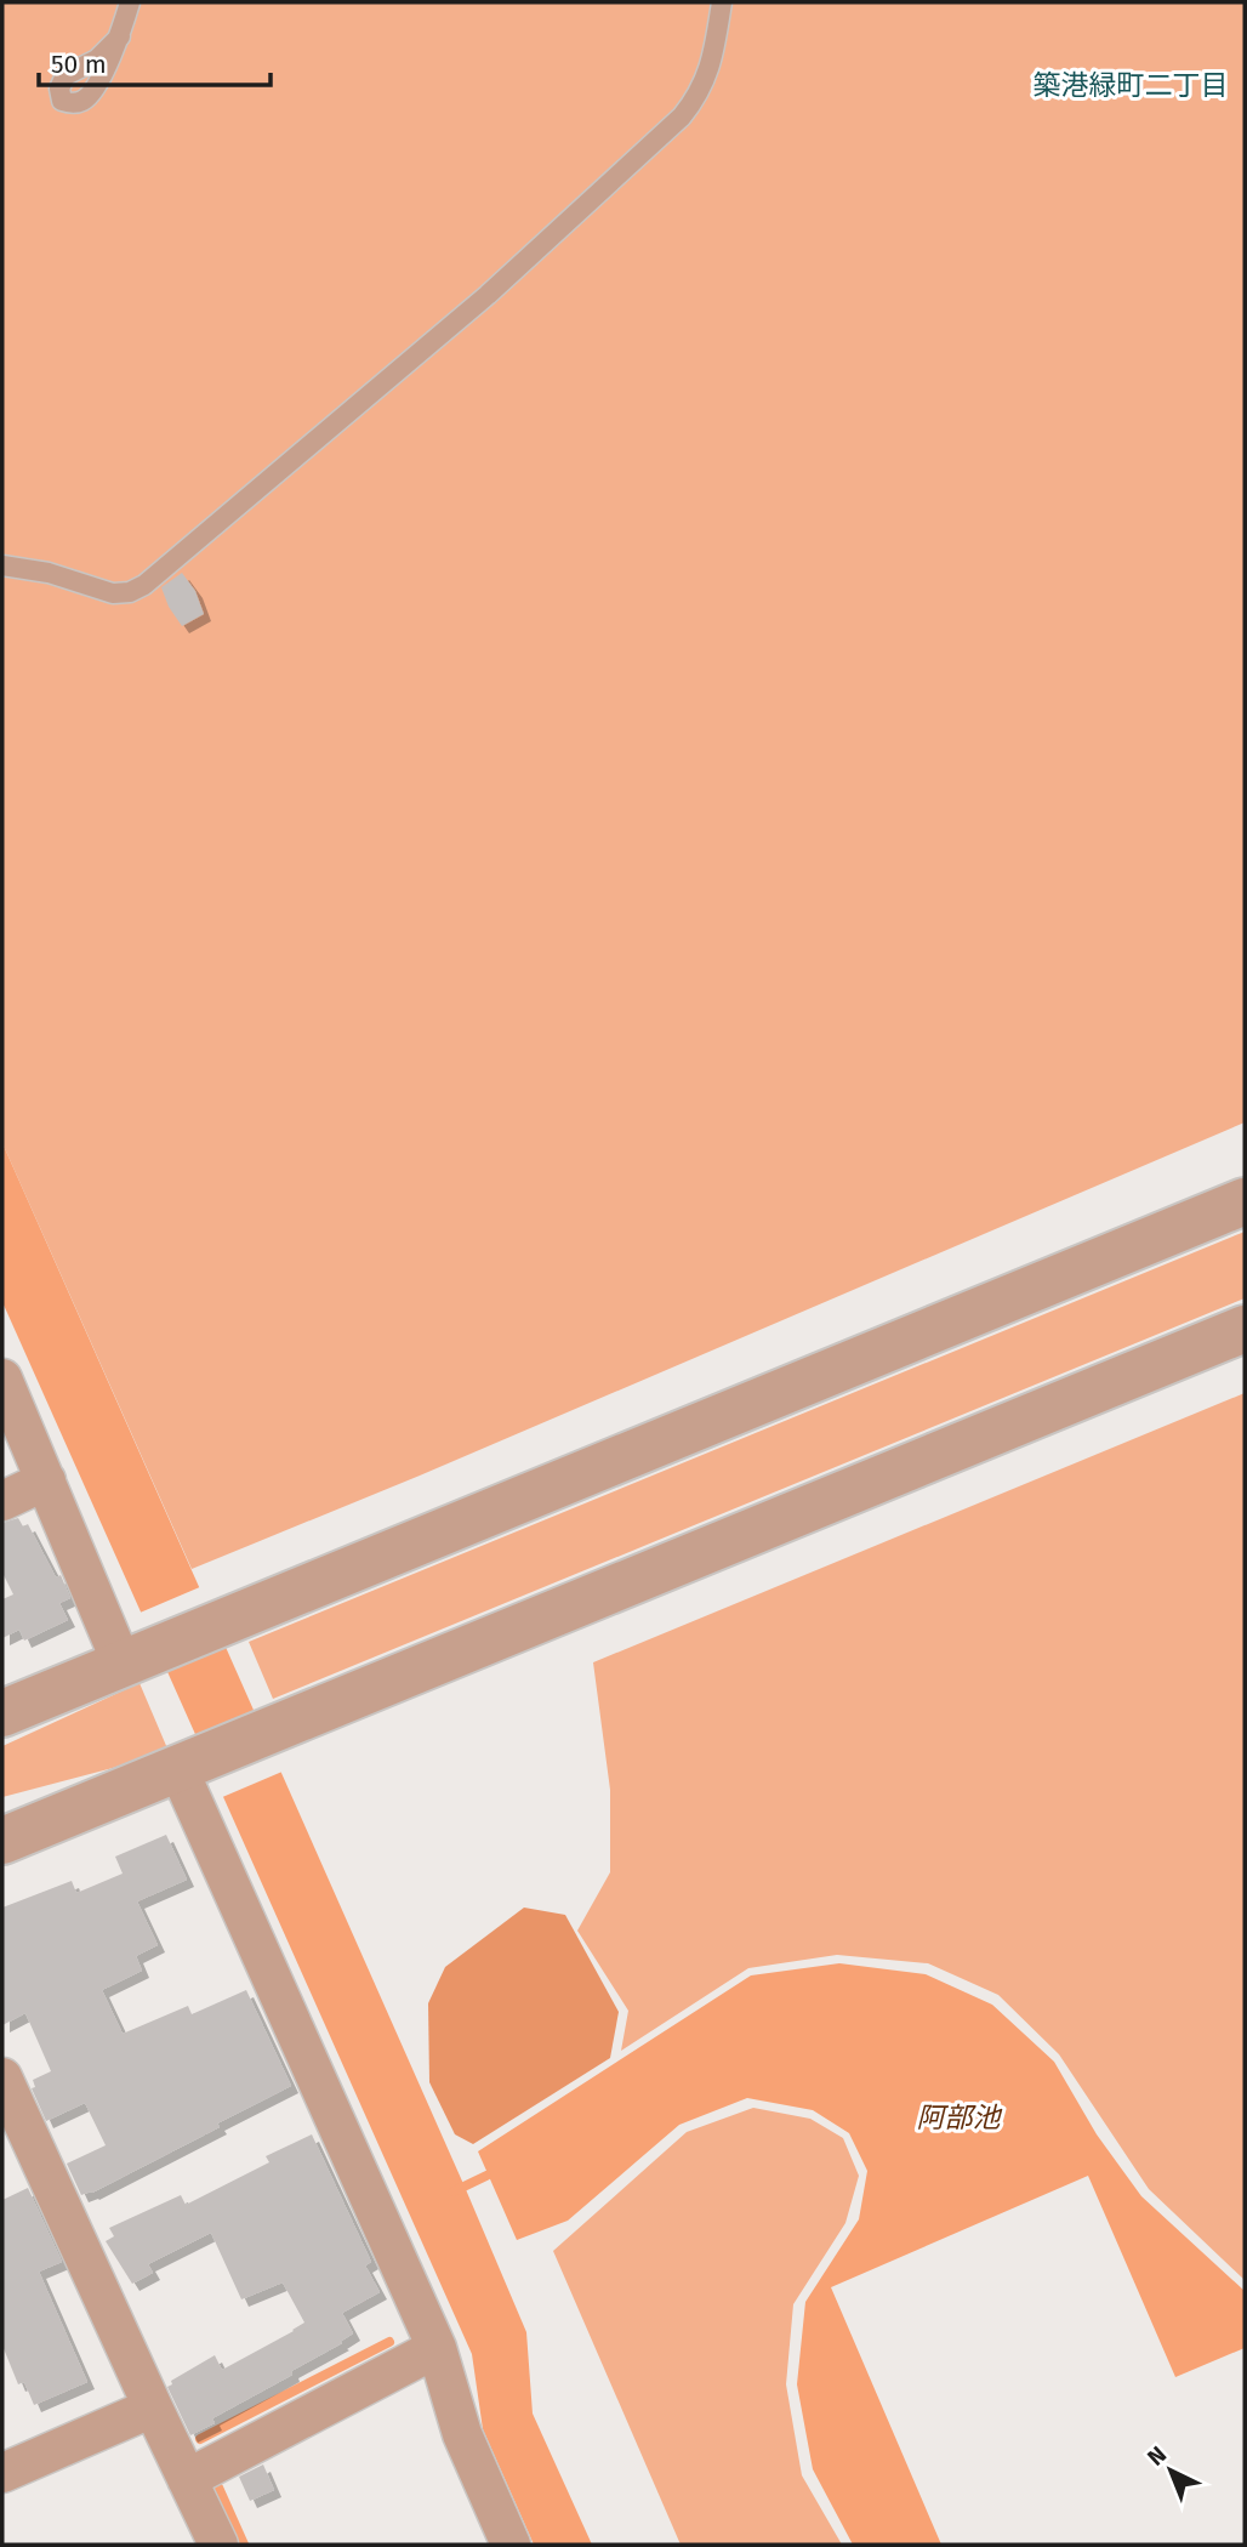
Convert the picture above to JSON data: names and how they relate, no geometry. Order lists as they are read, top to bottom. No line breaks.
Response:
{"districts":["築港緑町二丁目"],"water":["阿部池"],"scale_bar":"50 m","north":"top left"}
